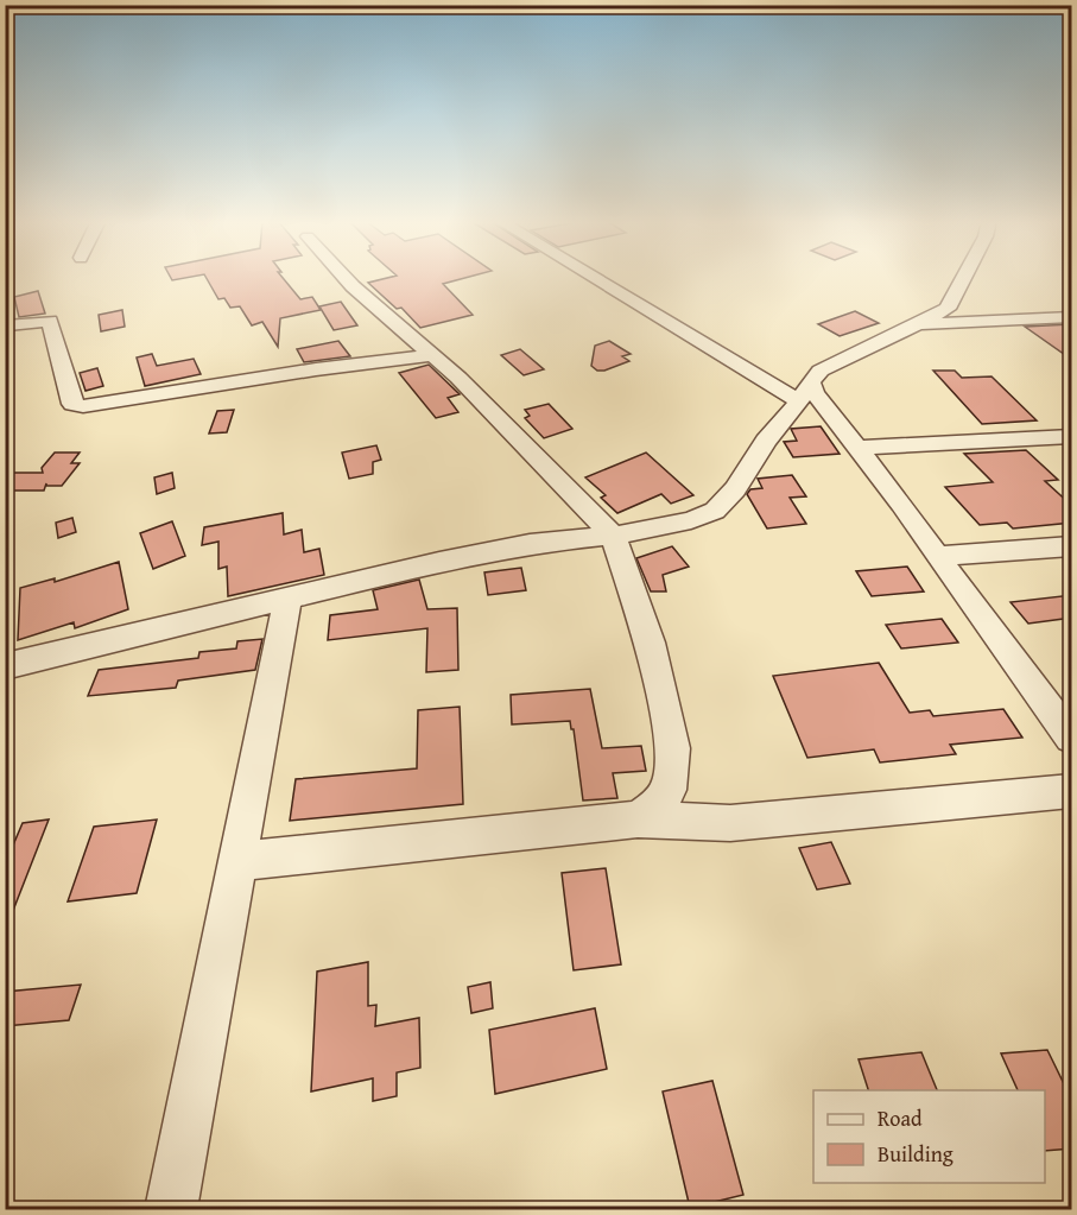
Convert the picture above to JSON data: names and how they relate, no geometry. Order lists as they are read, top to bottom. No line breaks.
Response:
{"legend":["Road","Building"]}
